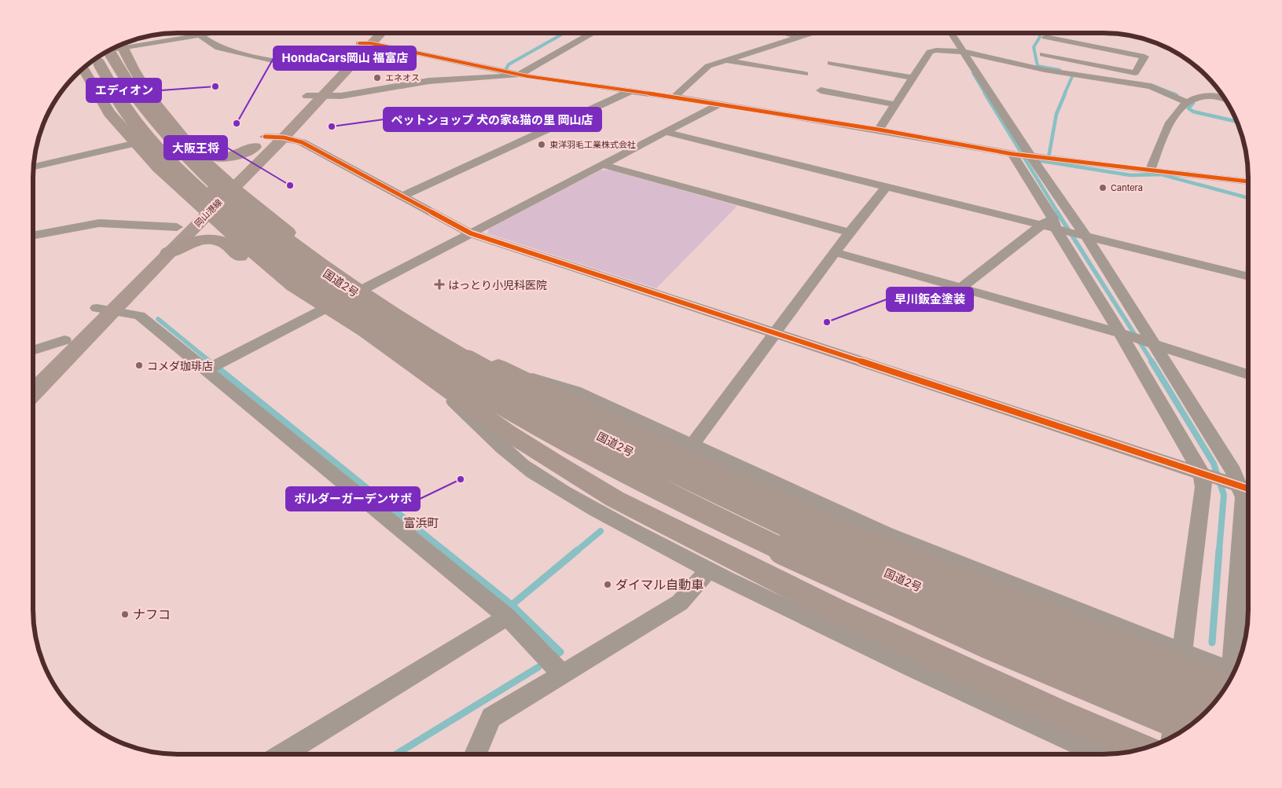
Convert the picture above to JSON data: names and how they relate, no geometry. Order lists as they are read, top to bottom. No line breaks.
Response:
{"streets":{"highway":["国道2号"],"main road":["岡山港線"]},"districts":["富浜町"],"places":{"other":["エネオス","エディオン","HondaCars岡山 福富店","ペットショップ 犬の家&猫の里 岡山店","東洋羽毛工業株式会社","大阪王将","Cantera","早川鈑金塗装","コメダ珈琲店","ボルダーガーデンサボ","ダイマル自動車","ナフコ"],"health":["はっとり小児科医院"]}}
